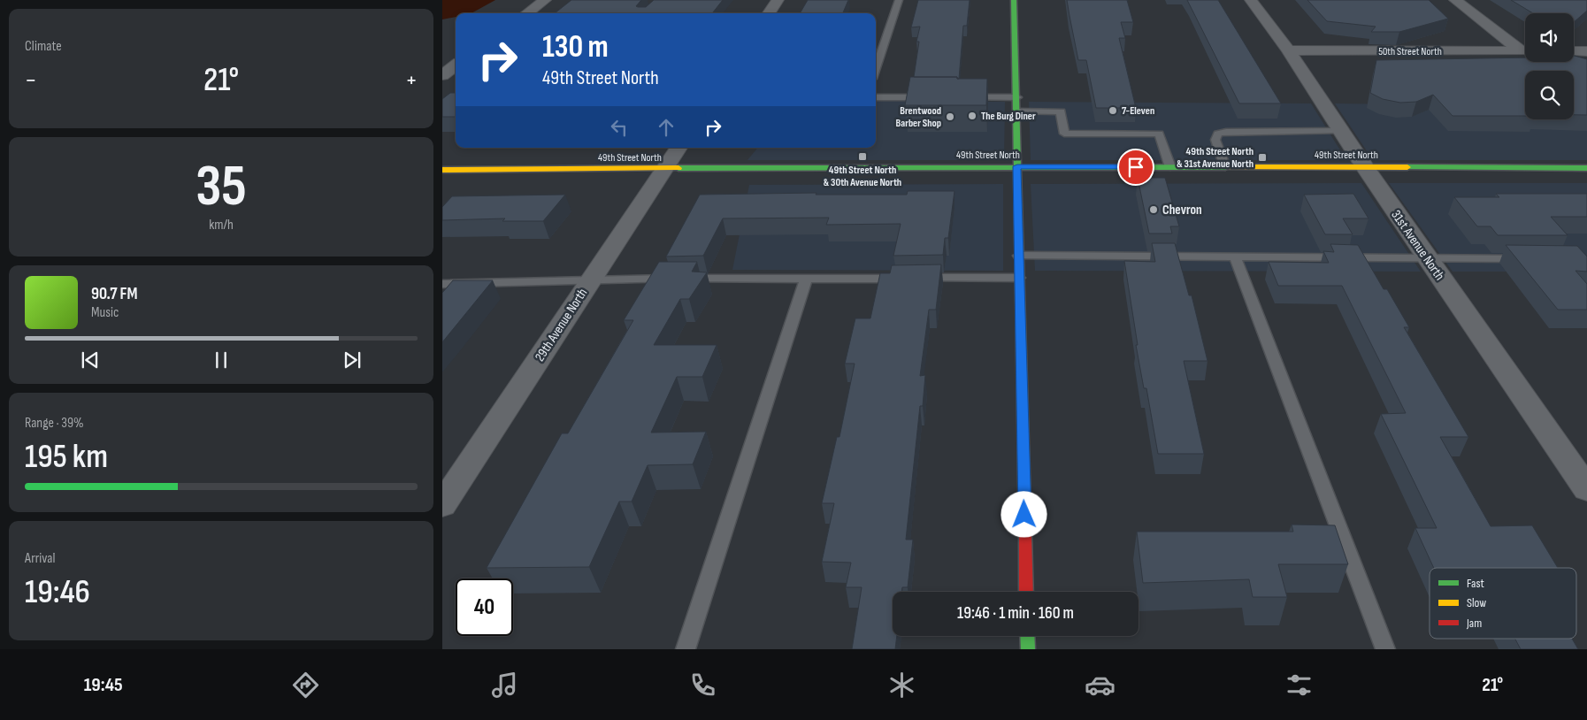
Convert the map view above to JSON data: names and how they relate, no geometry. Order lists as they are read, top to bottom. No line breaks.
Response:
{"streets":{"main road":["49th Street North"],"street":["50th Street North","31st Avenue North","29th Avenue North"]},"crossings":[["50th Street North","31st Avenue North"],["49th Street North","31st Avenue North"],["49th Street North","29th Avenue North"]],"places":{"other":["7-Eleven","The Burg Diner","Brentwood Barber Shop","Chevron"],"transit":["49th Street North & 30th Avenue North","49th Street North & 31st Avenue North"]},"legend":["Fast","Slow","Jam"],"page":{"tile":["Climate",["35","km/h"],["Range · 39%","195 km"],["Arrival","19:46"]],"turn":["130 m","49th Street North"],"heat":["−","21°","+"],"song":["90.7 FM","Music"],"limit":"40","trip":"19:46 · 1 min · 160 m","tabs":["19:45","21°"]}}
